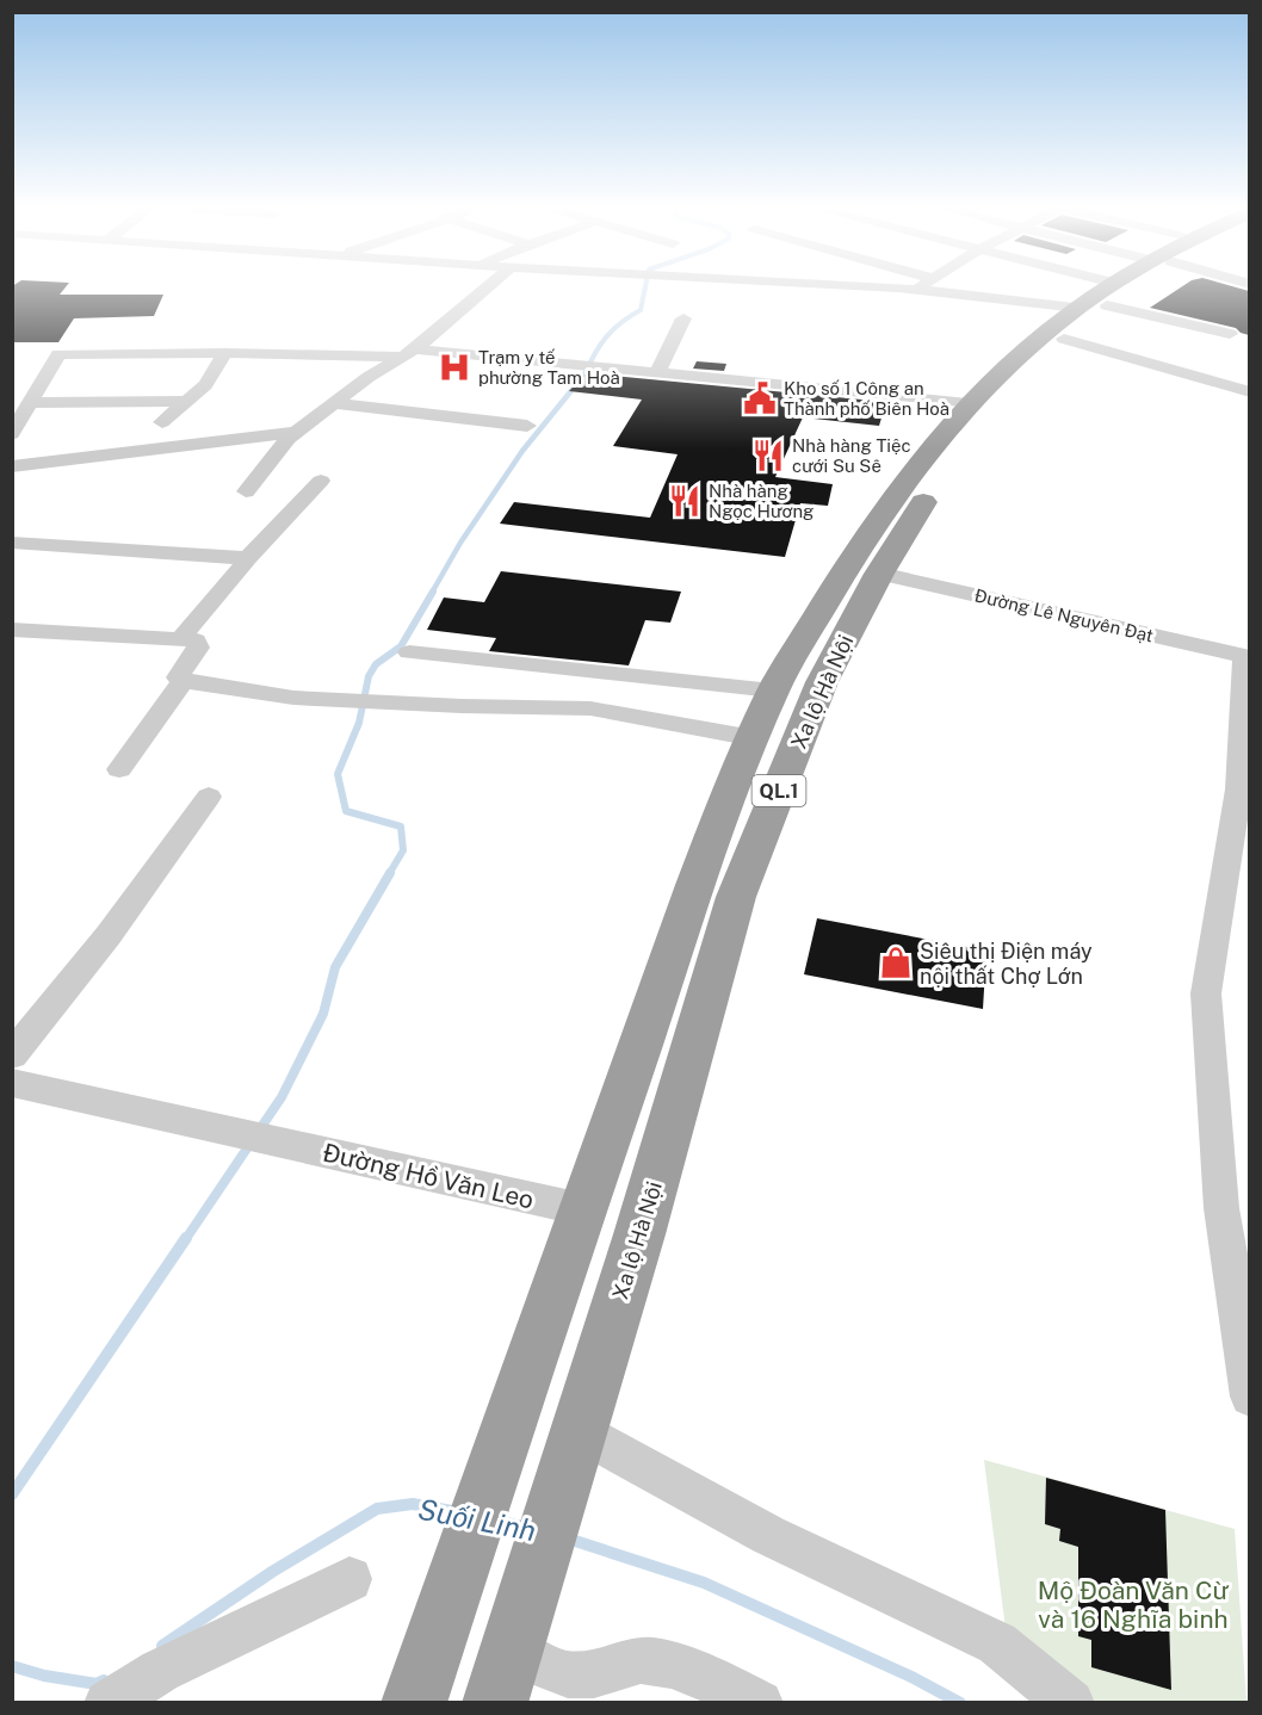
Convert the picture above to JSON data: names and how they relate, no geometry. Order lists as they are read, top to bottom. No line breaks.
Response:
{"streets":{"highway":["Xa lộ Hà Nội","QL.1"],"street":["Đường Lê Nguyên Đạt","Đường Hồ Văn Leo"]},"crossings":[["Đường Lê Nguyên Đạt","Xa lộ Hà Nội"],["Xa lộ Hà Nội","QL.1"],["Xa lộ Hà Nội","Đường Hồ Văn Leo"]],"water":["Suối Linh"],"parks":["Mộ Đoàn Văn Cừ và 16 Nghĩa binh"],"places":{"hospital":["Trạm y tế phường Tam Hoà"],"public building":["Kho số 1 Công an Thành phố Biên Hoà"],"restaurant":["Nhà hàng Tiệc cưới Su Sê","Nhà hàng Ngọc Hương"],"shop":["Siêu thị Điện máy nội thất Chợ Lớn"]}}
